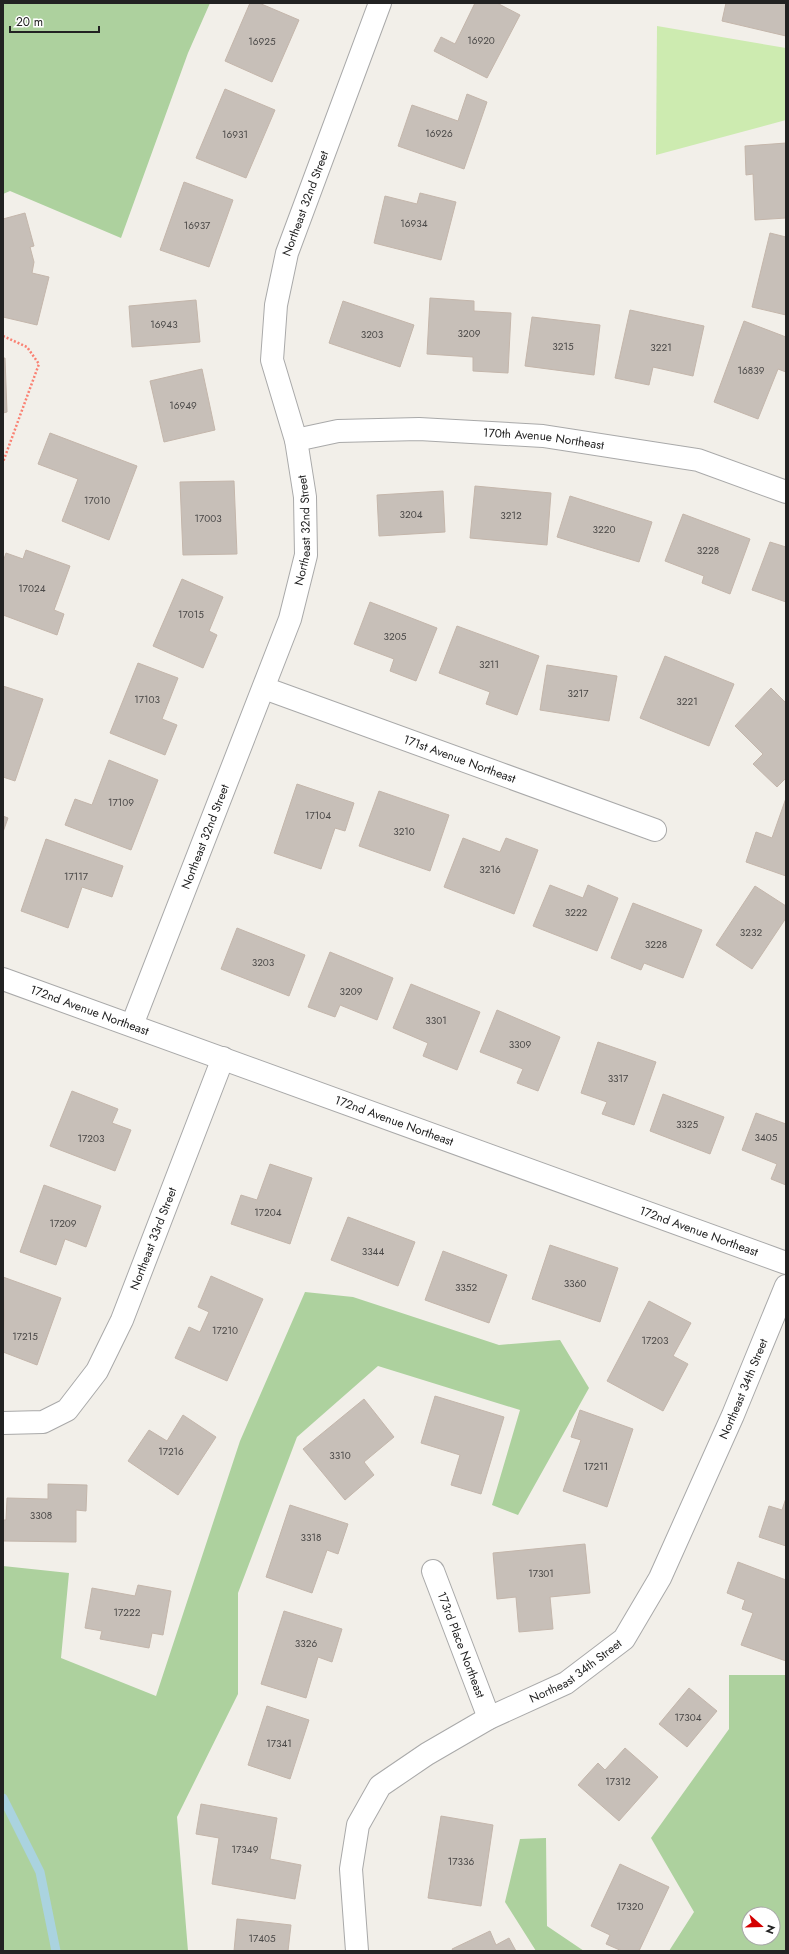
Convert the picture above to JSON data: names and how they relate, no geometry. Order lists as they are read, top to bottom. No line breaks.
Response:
{"streets":{"street":["Northeast 32nd Street","170th Avenue Northeast","171st Avenue Northeast","172nd Avenue Northeast","Northeast 33rd Street","Northeast 34th Street","173rd Place Northeast"]},"crossings":[["Northeast 32nd Street","170th Avenue Northeast"],["Northeast 32nd Street","171st Avenue Northeast"],["Northeast 32nd Street","172nd Avenue Northeast"],["172nd Avenue Northeast","Northeast 33rd Street"],["Northeast 34th Street","173rd Place Northeast"]],"house_numbers":["16920","16925","16926","16931","16934","16937","16943","3209","3203","3215","3221","16839","16949","17010","3204","3212","17003","3220","3228","17024","17015","3205","3211","3217","17103","3221","17109","17104","3210","3216","17117","3222","3232","3228","3203","3209","3301","3309","3317","3325","3405","17203","17204","17209","3344","3360","3352","17210","17215","17203","17216","3310","17211","3308","3318","17301","17222","3326","17304","17341","17312","17349","17336","17320","17405"],"scale_bar":"20 m","north":"right"}
